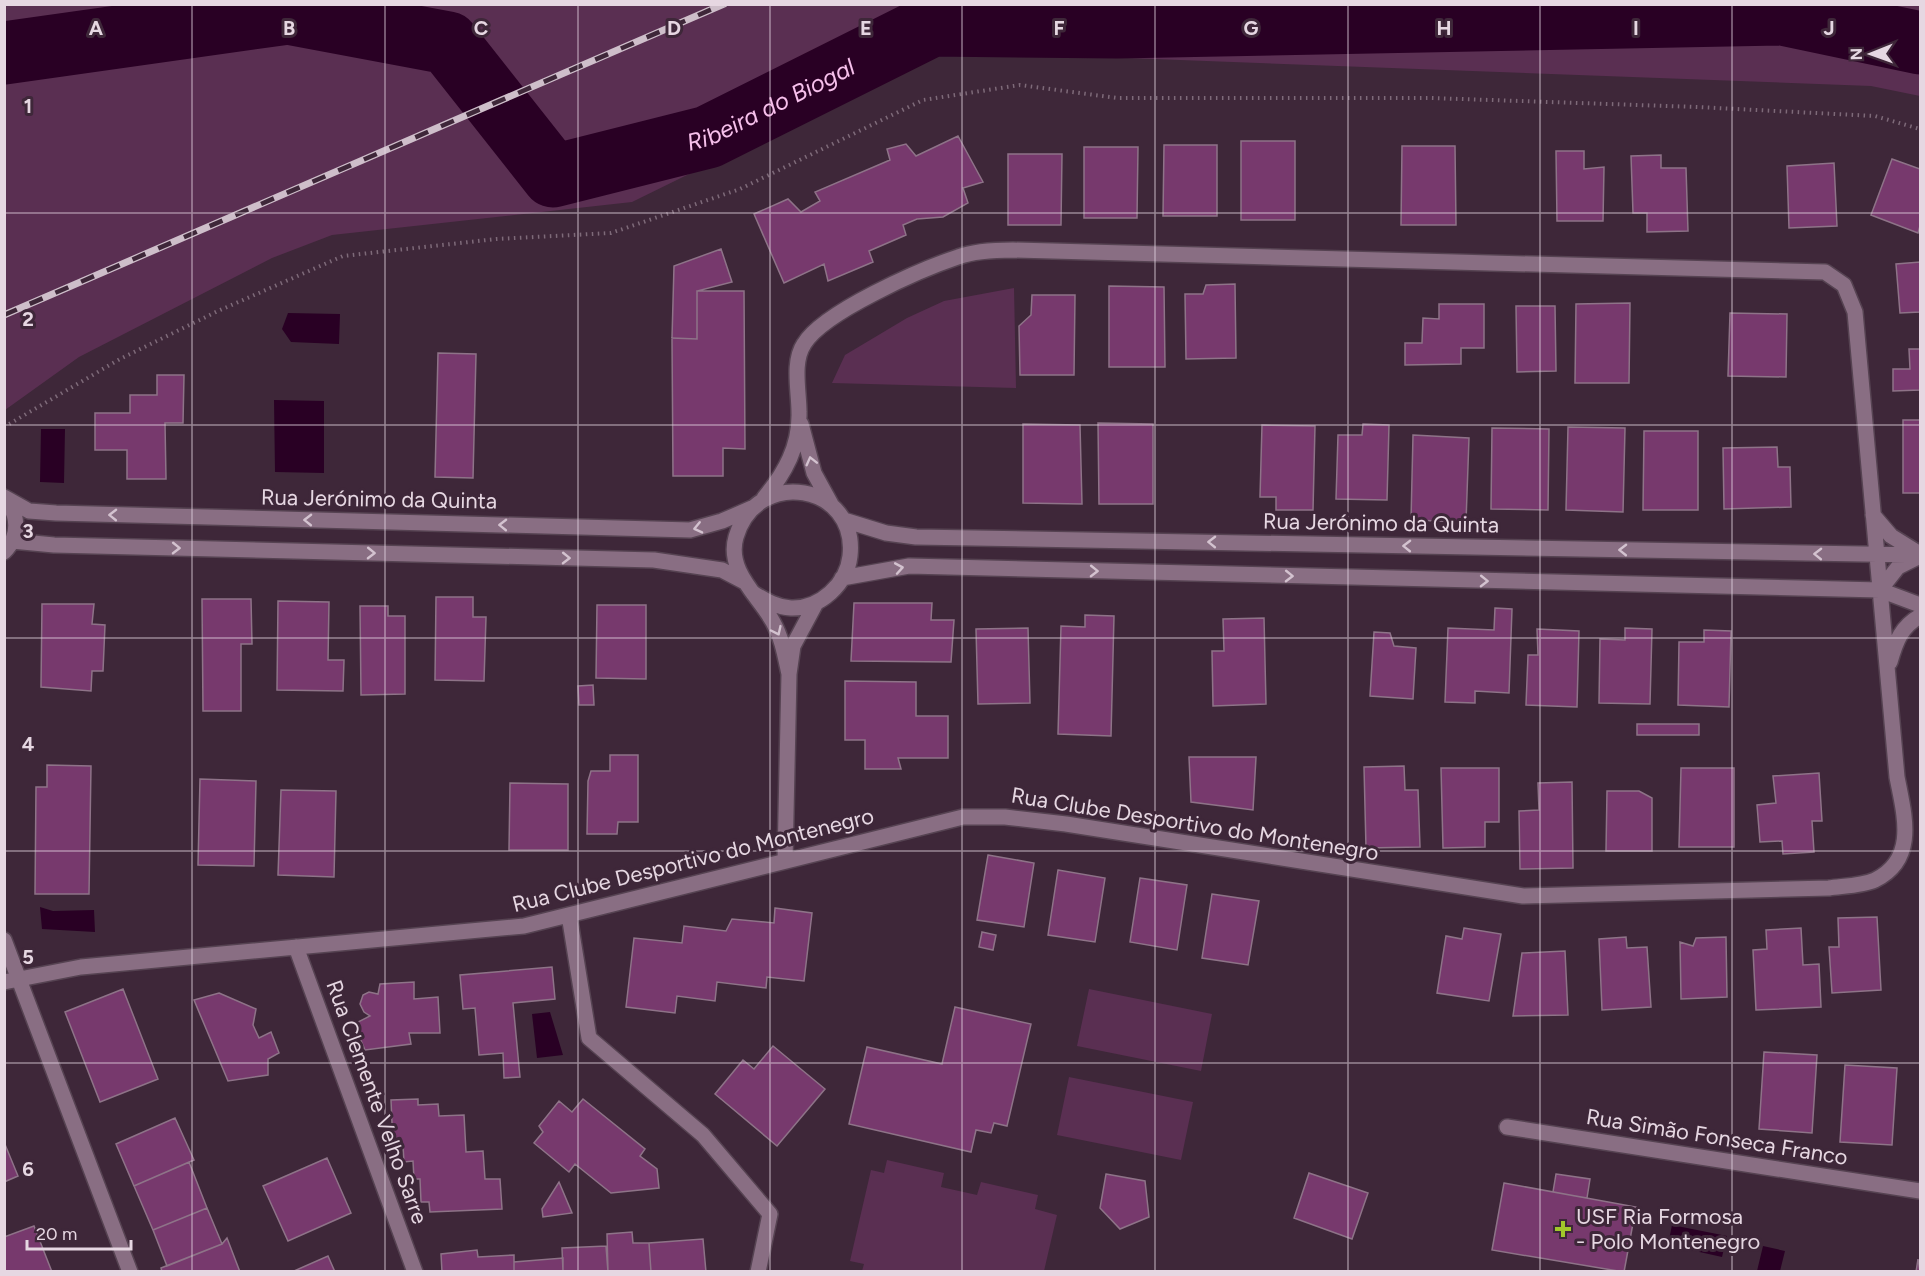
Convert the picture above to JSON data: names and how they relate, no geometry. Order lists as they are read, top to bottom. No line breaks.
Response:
{"streets":{"street":["Rua Jerónimo da Quinta","Rua Clube Desportivo do Montenegro","Rua Clemente Velho Sarre","Rua Simão Fonseca Franco"]},"crossings":[["Rua Jerónimo da Quinta","Rua Clube Desportivo do Montenegro"],["Rua Clube Desportivo do Montenegro","Rua Clemente Velho Sarre"]],"water":["Ribeira do Biogal"],"places":{"health":["USF Ria Formosa - Polo Montenegro"]},"scale_bar":"20 m","north":"left","grid":{"columns":["A","B","C","D","E","F","G","H","I","J"],"rows":["1","2","3","4","5","6"]}}
